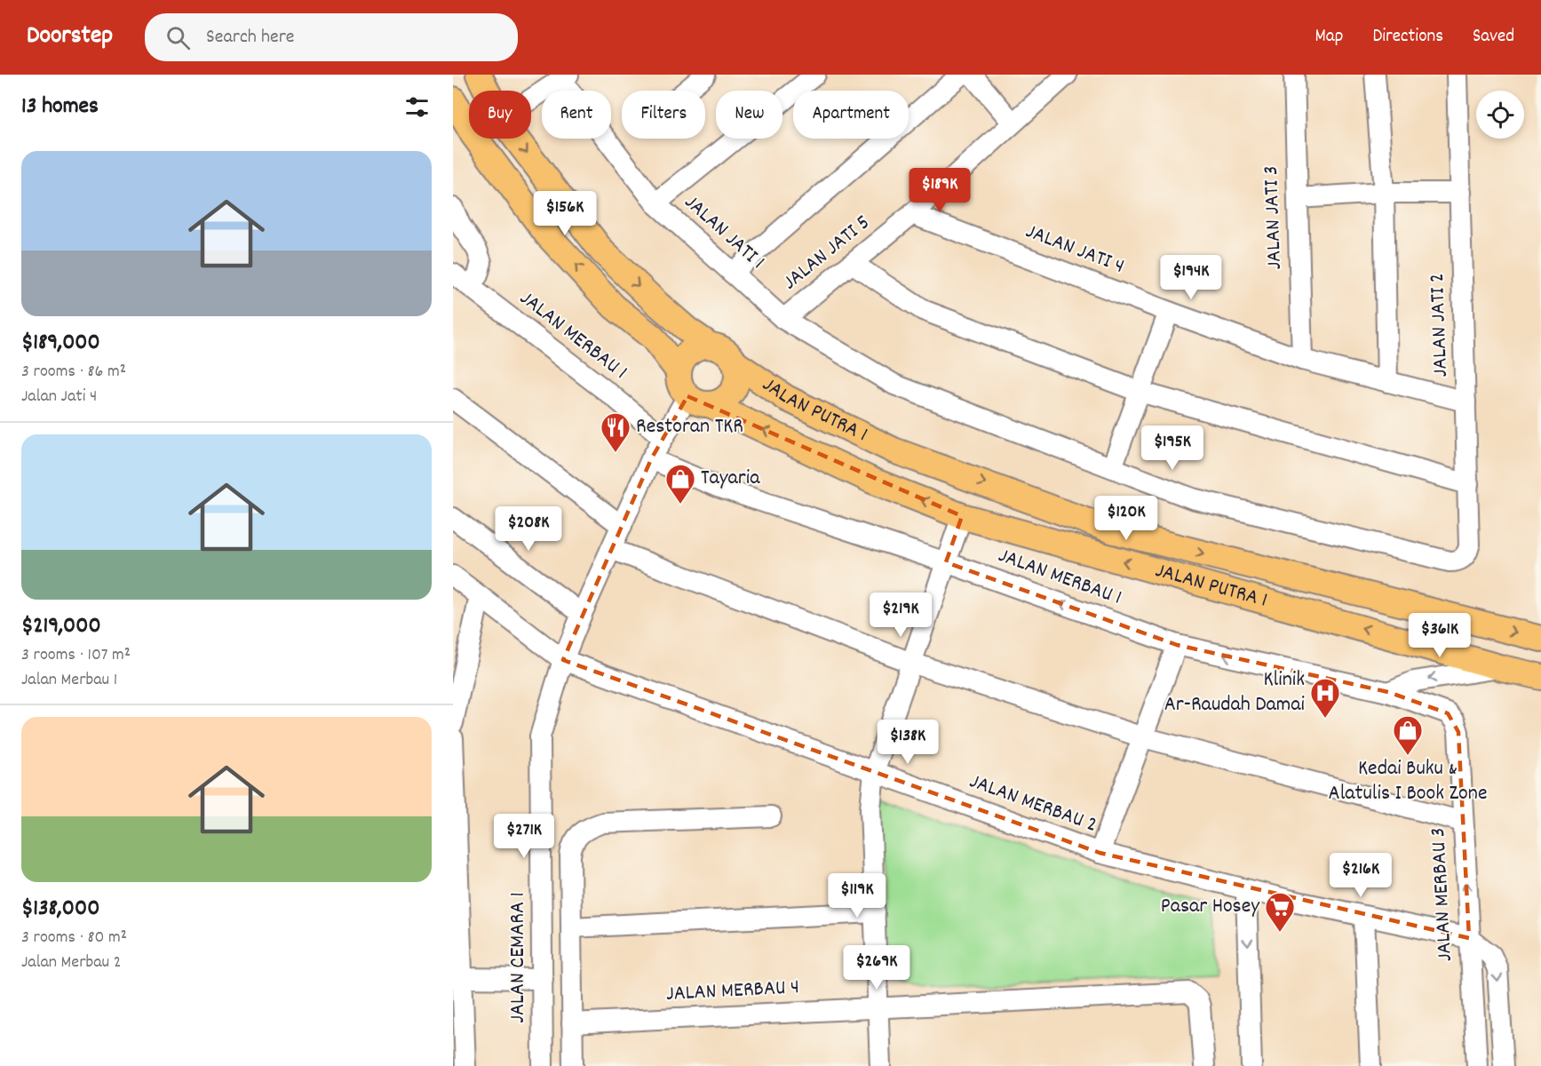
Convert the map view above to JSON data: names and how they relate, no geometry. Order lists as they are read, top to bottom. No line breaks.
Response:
{"streets":{"main road":["JALAN PUTRA 1"],"street":["JALAN JATI 3","JALAN JATI 1","JALAN JATI 4","JALAN JATI 5","JALAN JATI 2","JALAN MERBAU 1","JALAN MERBAU 2","JALAN MERBAU 3","JALAN CEMARA 1","JALAN MERBAU 4"]},"crossings":[["JALAN JATI 3","JALAN JATI 4"],["JALAN JATI 1","JALAN JATI 5"],["JALAN JATI 1","JALAN JATI 2"],["JALAN JATI 4","JALAN JATI 5"],["JALAN JATI 4","JALAN JATI 2"],["JALAN MERBAU 1","JALAN MERBAU 3"],["JALAN MERBAU 1","JALAN CEMARA 1"],["JALAN PUTRA 1","JALAN CEMARA 1"],["JALAN MERBAU 2","JALAN MERBAU 3"],["JALAN MERBAU 2","JALAN CEMARA 1"]],"places":{"restaurant":["Restoran TKR"],"shop":["Tayaria","Kedai Buku & Alatulis I Book Zone"],"hospital":["Klinik Ar-Raudah Damai"],"supermarket":["Pasar Hosey"]},"page":{"header":"Doorstep","search":"Search here","nav":["Map","Directions","Saved"],"heading":"13 homes","chip":["Buy","Rent","Filters","New","Apartment"],"list":[{"name":"$189,000","note":"3 rooms · 86 m² · Jalan Jati 4"},{"name":"$219,000","note":"3 rooms · 107 m² · Jalan Merbau 1"},{"name":"$138,000","note":"3 rooms · 80 m² · Jalan Merbau 2"}],"price":["$189K","$156K","$194K","$195K","$120K","$208K","$219K","$361K","$138K","$271K","$216K","$119K","$269K"]}}
